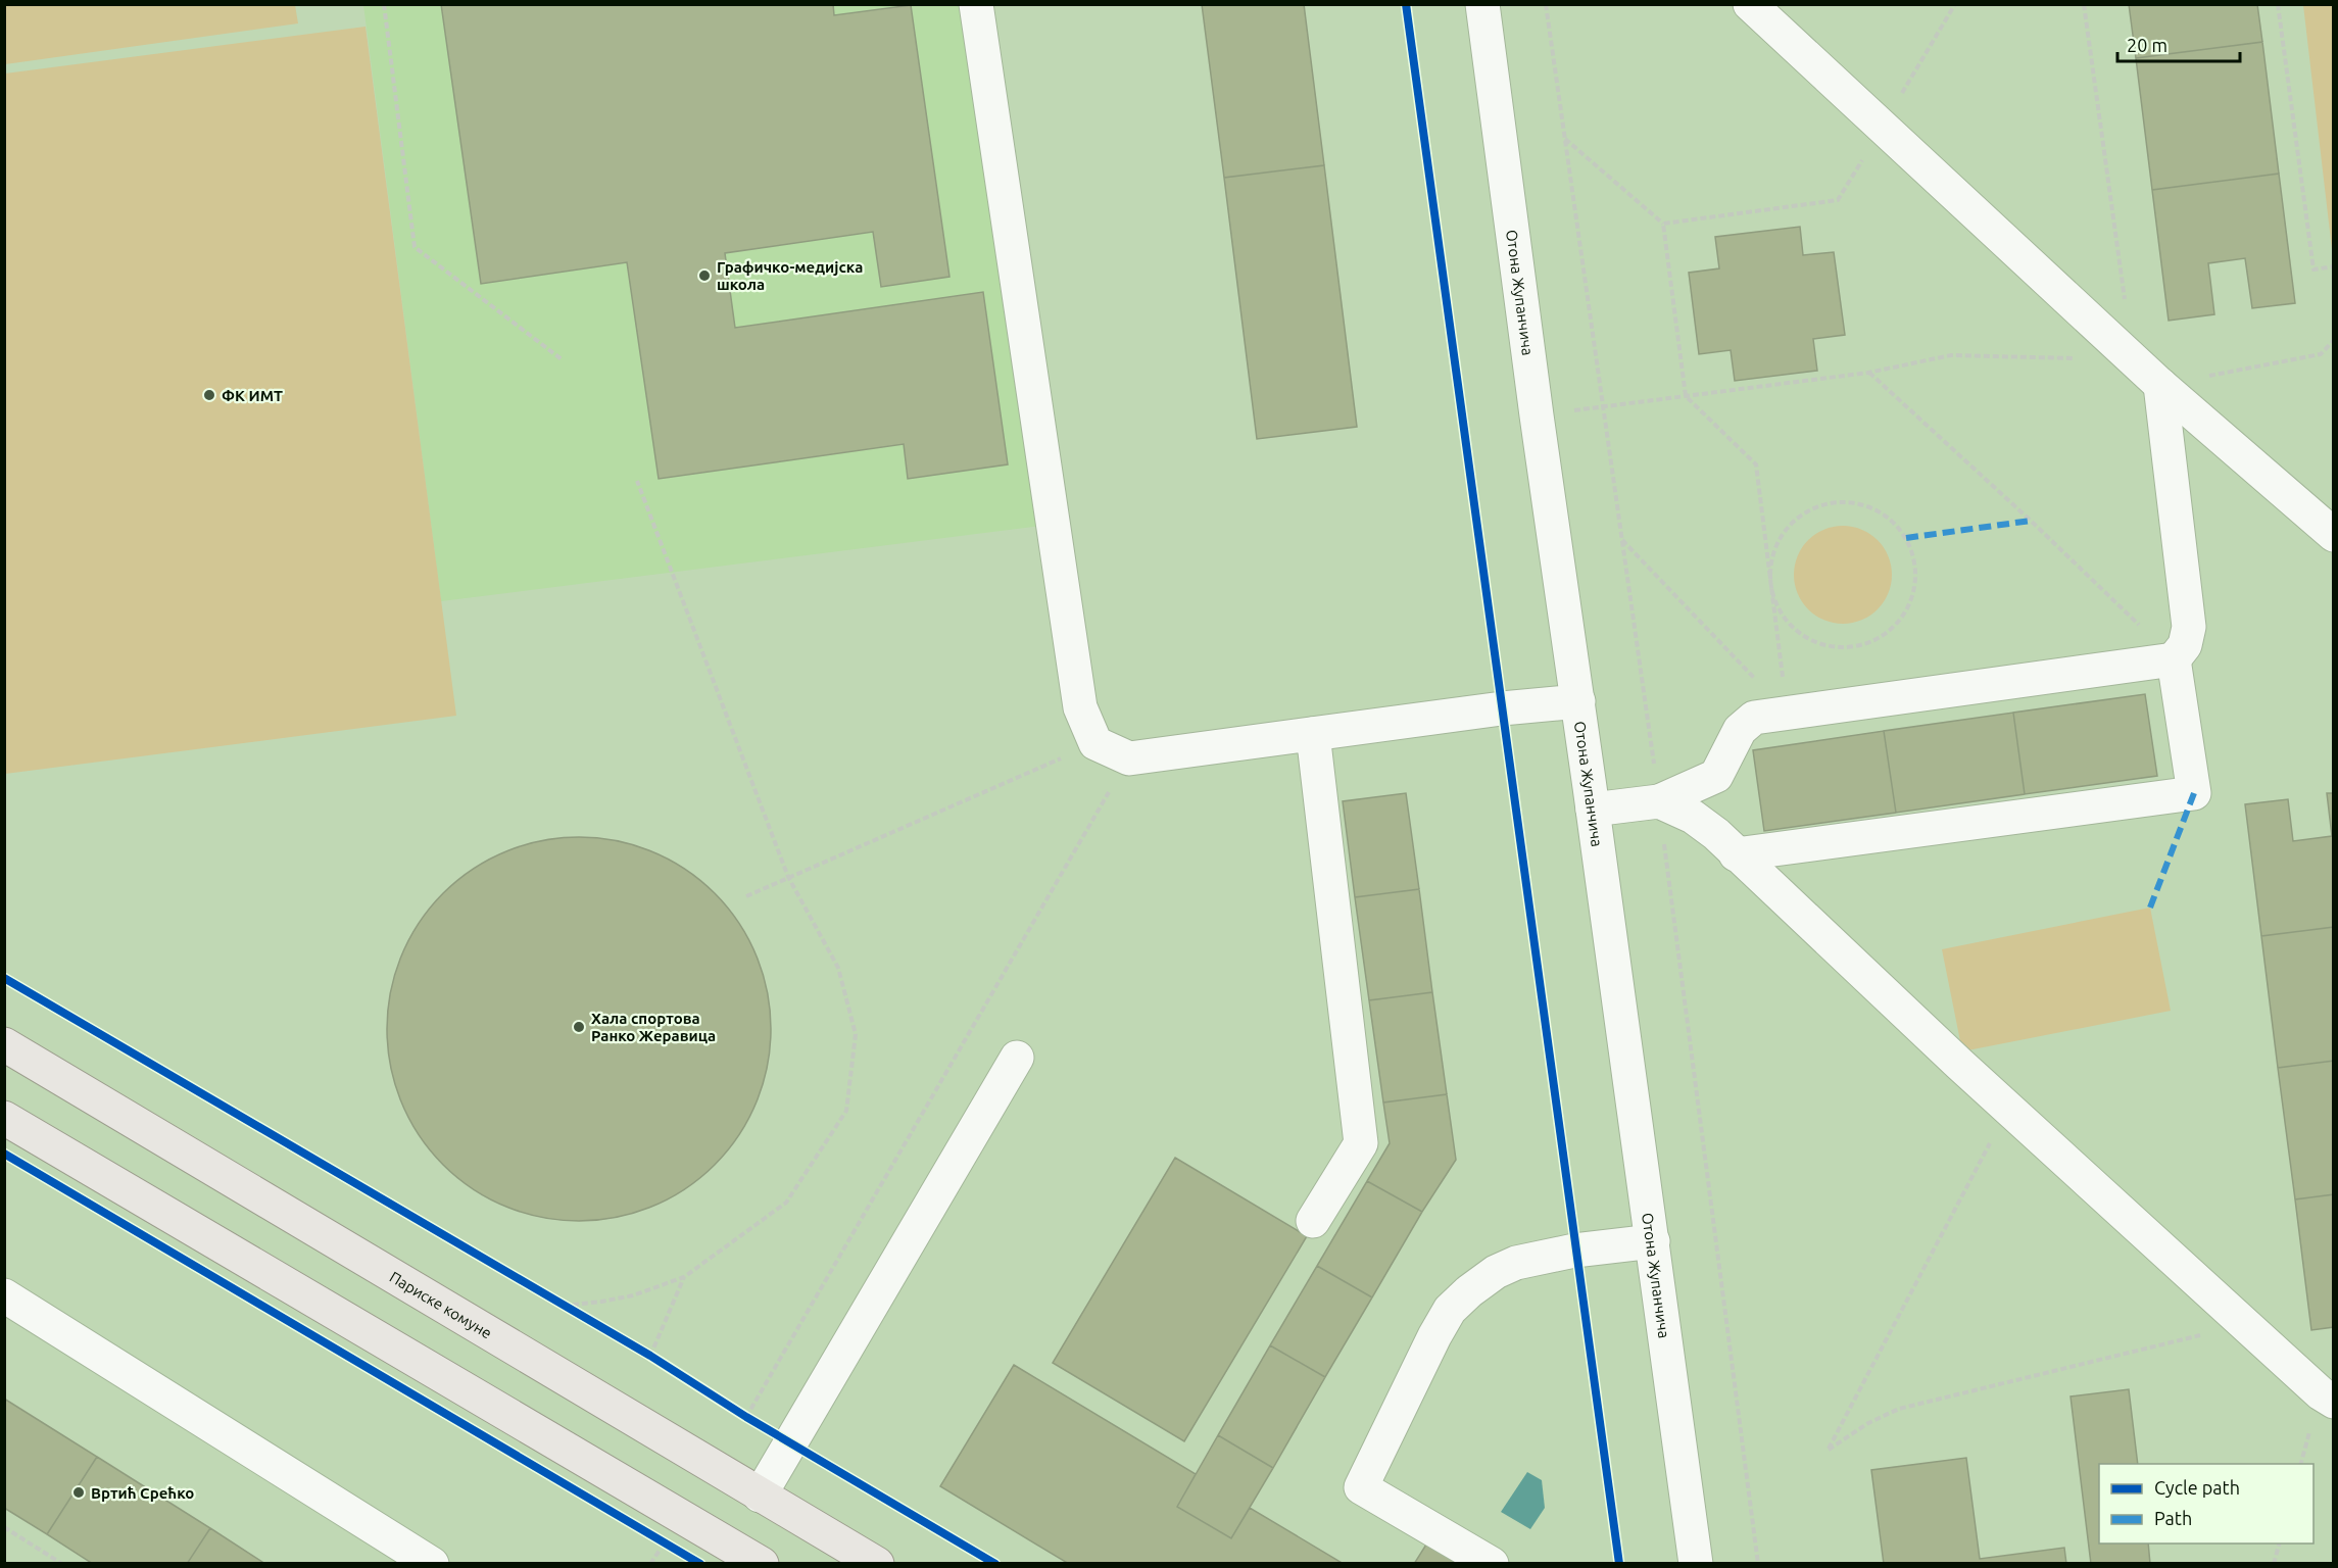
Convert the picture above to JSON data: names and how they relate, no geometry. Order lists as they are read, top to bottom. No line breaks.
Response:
{"streets":{"main road":["Париске комуне"],"street":["Отона Жупанчича"]},"places":["Графичко-медијска школа","ФК ИМТ","Хала спортова Ранко Жеравица","Вртић Срећко"],"legend":["Cycle path","Path"],"scale_bar":"20 m"}
